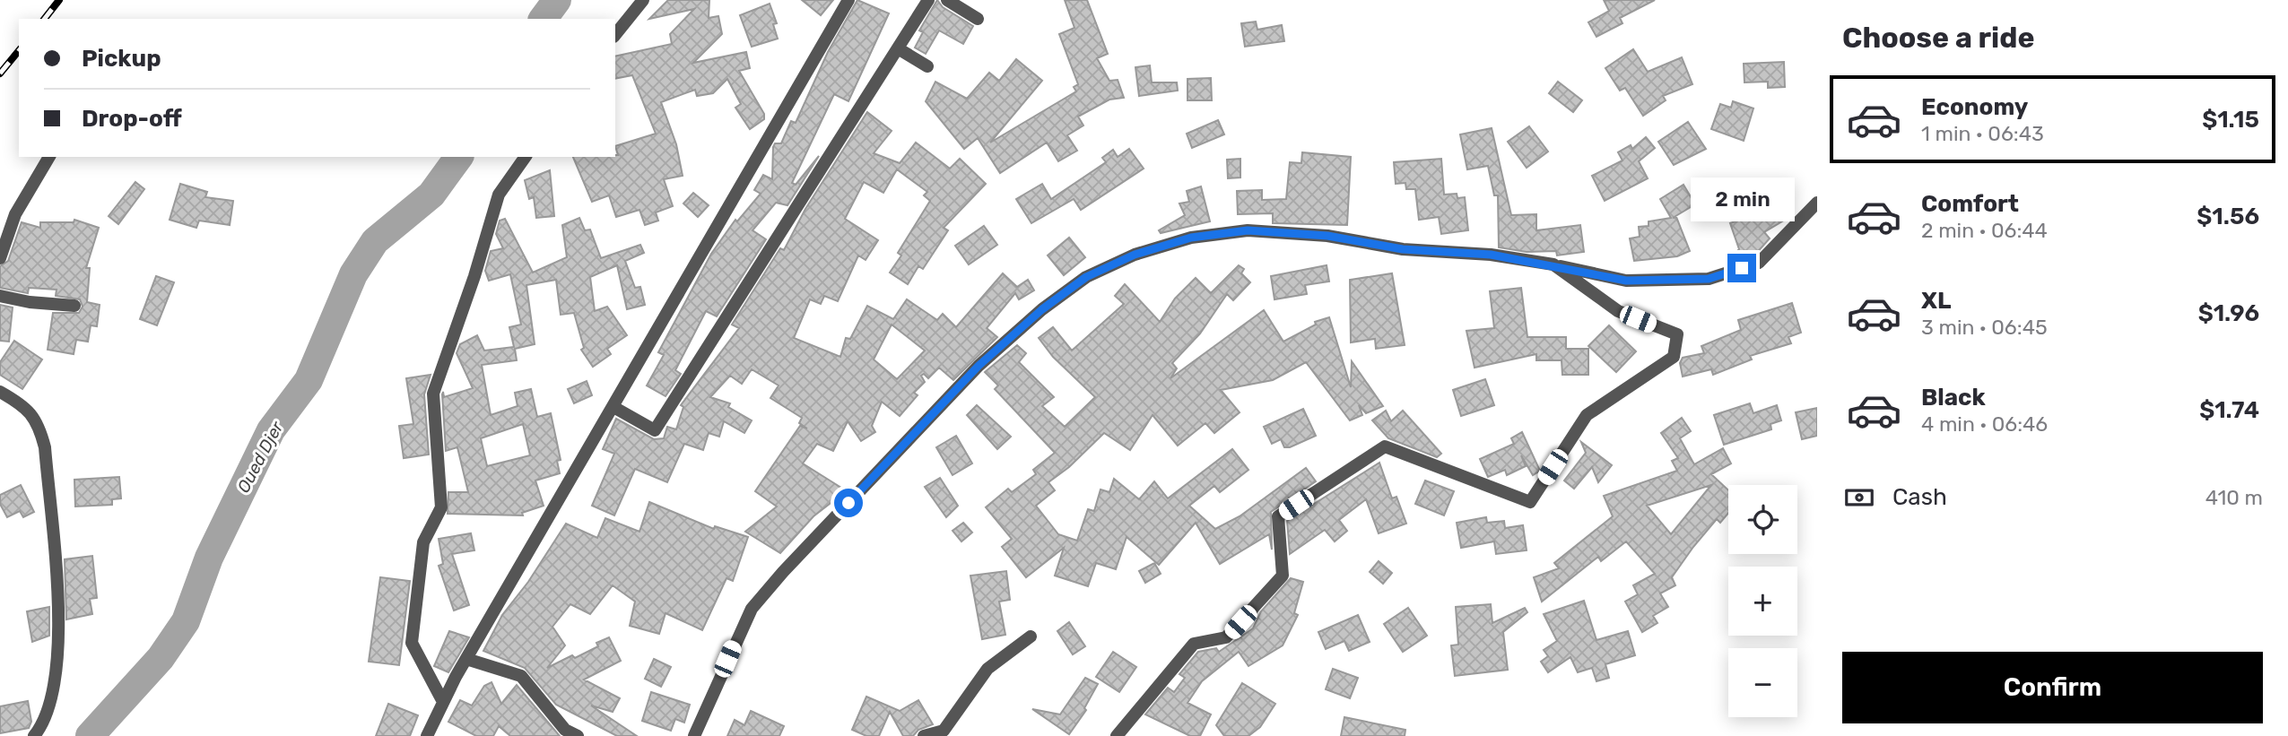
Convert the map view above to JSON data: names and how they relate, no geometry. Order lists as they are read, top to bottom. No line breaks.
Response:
{"water":["Oued Djer"],"page":{"heading":"Choose a ride","banner":["Pickup","Drop-off"],"list":[{"name":"Economy","note":"1 min · 06:43","value":"$1.15"},{"name":"Comfort","note":"2 min · 06:44","value":"$1.56"},{"name":"XL","note":"3 min · 06:45","value":"$1.96"},{"name":"Black","note":"4 min · 06:46","value":"$1.74"}],"bubble":"2 min","pay":["Cash","410 m"],"map_buttons":["+","−"],"buttons":"Confirm"}}
